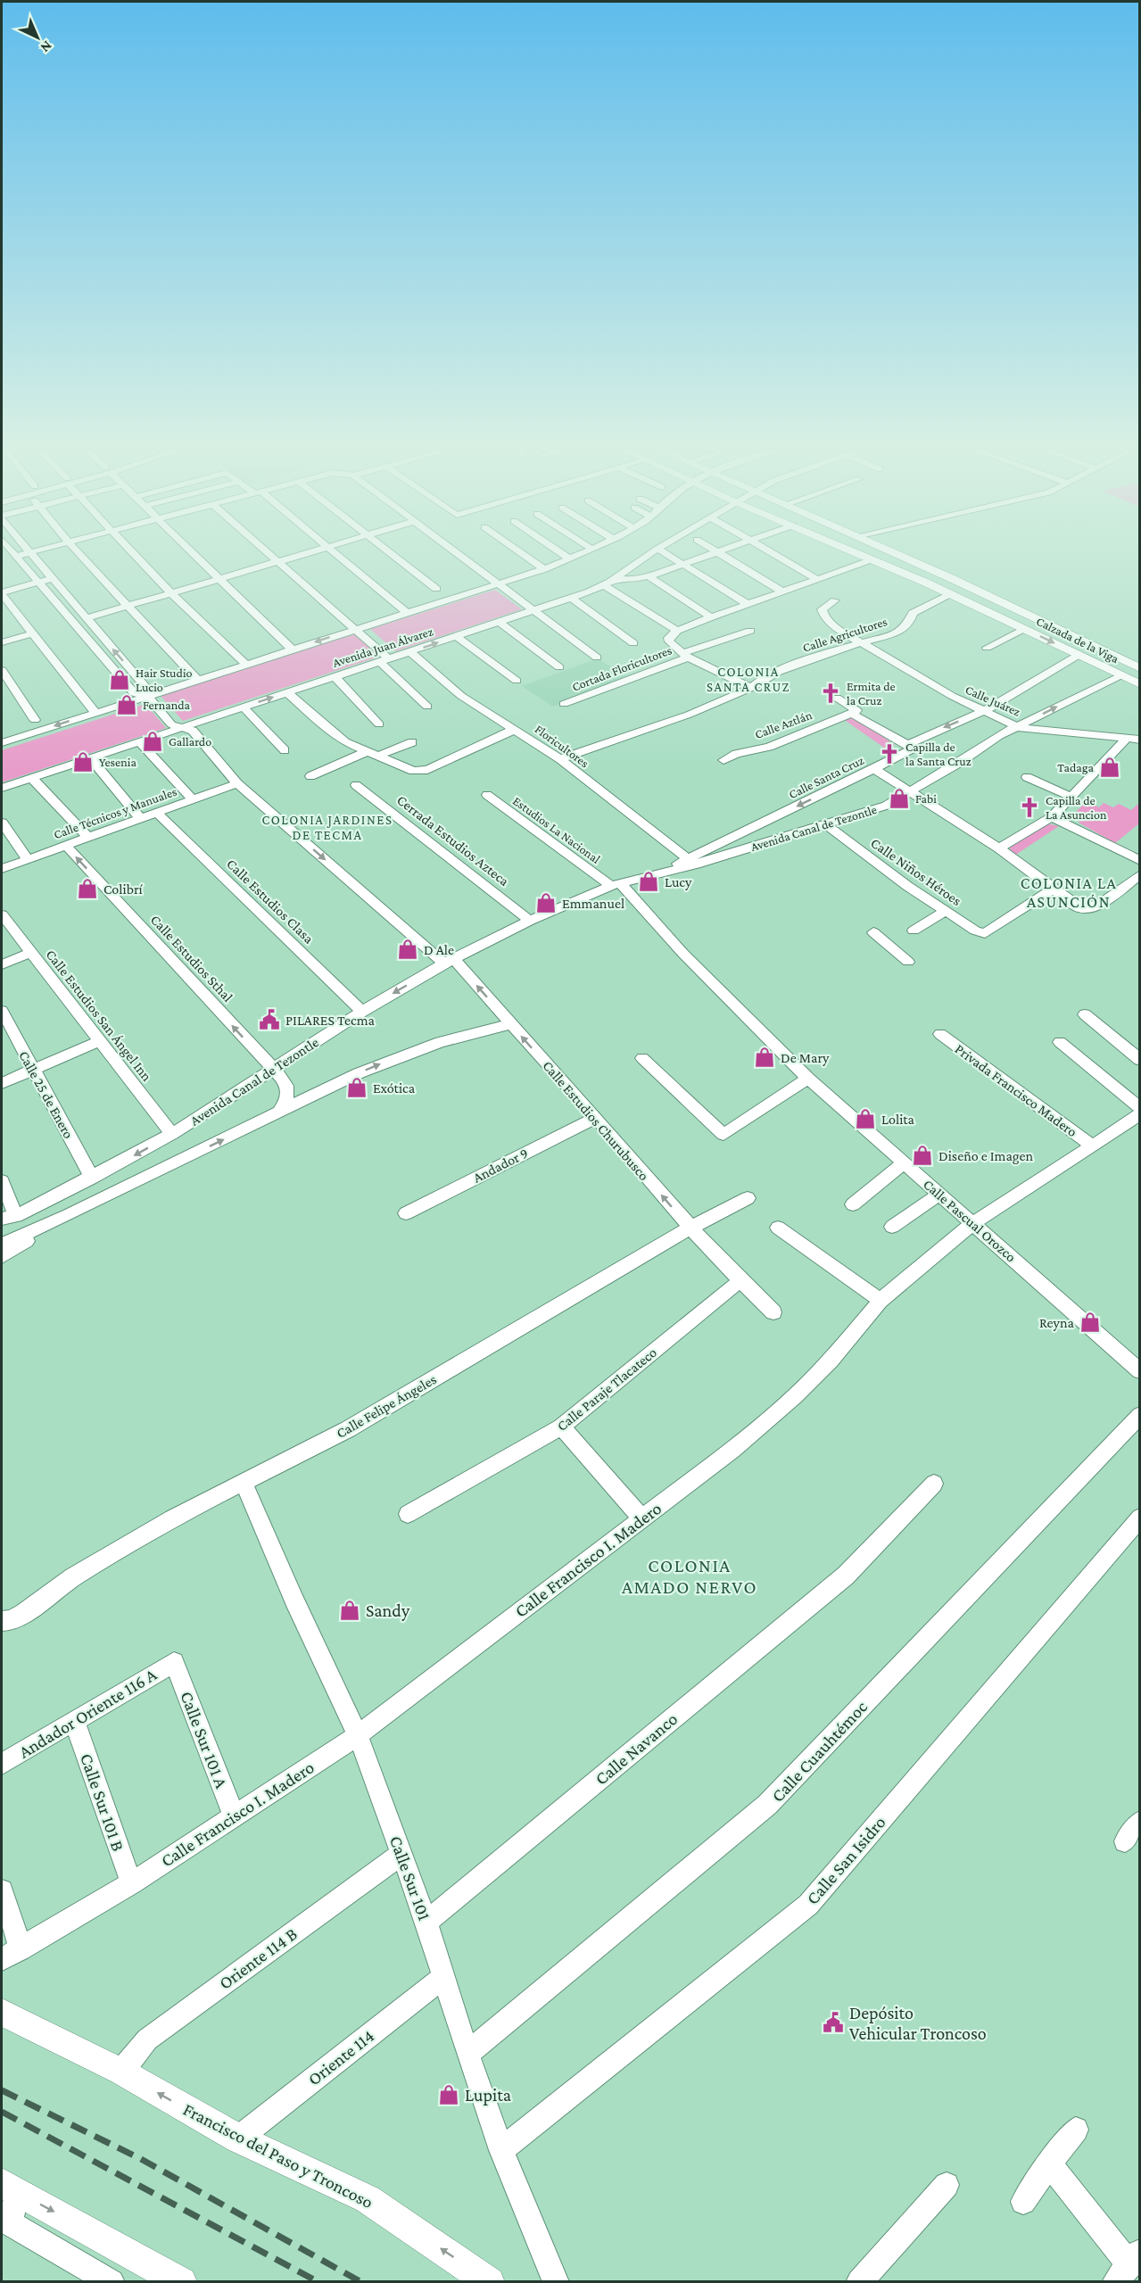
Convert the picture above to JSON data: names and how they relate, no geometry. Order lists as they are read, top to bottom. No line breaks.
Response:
{"streets":{"main road":["Calzada de la Viga","Francisco del Paso y Troncoso"],"street":["Calle Agricultores","Avenida Juan Álvarez","Cortada Floricultores","Calle Juárez","Calle Aztlán","Floricultores","Calle Santa Cruz","Calle Técnicos y Manuales","Avenida Canal de Tezontle","Estudios La Nacional","Cerrada Estudios Azteca","Calle Niños Héroes","Calle Estudios Clasa","Calle Estudios Sthal","Calle Estudios San Ángel Inn","Privada Francisco Madero","Calle 25 de Enero","Calle Estudios Churubusco","Andador 9","Calle Pascual Orozco","Calle Paraje Tlacateco","Calle Felipe Ángeles","Calle Francisco I. Madero","Andador Oriente 116 A","Calle Sur 101 A","Calle Navanco","Calle Cuauhtémoc","Calle Sur 101 B","Calle San Isidro","Calle Sur 101","Oriente 114 B","Oriente 114"]},"crossings":[["Calle Agricultores","Calzada de la Viga"],["Calle Agricultores","Calle Juárez"],["Calle Agricultores","Floricultores"],["Calzada de la Viga","Calle Santa Cruz"],["Calzada de la Viga","Avenida Canal de Tezontle"],["Avenida Juan Álvarez","Floricultores"],["Avenida Juan Álvarez","Calle Estudios Churubusco"],["Calle Juárez","Calle Santa Cruz"],["Calle Juárez","Avenida Canal de Tezontle"],["Floricultores","Calle Santa Cruz"],["Floricultores","Avenida Canal de Tezontle"],["Calle Santa Cruz","Avenida Canal de Tezontle"],["Calle Técnicos y Manuales","Calle Estudios Clasa"],["Calle Técnicos y Manuales","Calle Estudios Sthal"],["Calle Técnicos y Manuales","Calle Estudios Churubusco"],["Avenida Canal de Tezontle","Estudios La Nacional"],["Avenida Canal de Tezontle","Cerrada Estudios Azteca"],["Avenida Canal de Tezontle","Calle Niños Héroes"],["Avenida Canal de Tezontle","Calle Estudios Clasa"],["Avenida Canal de Tezontle","Calle Estudios Sthal"],["Avenida Canal de Tezontle","Calle Estudios San Ángel Inn"],["Avenida Canal de Tezontle","Calle 25 de Enero"],["Avenida Canal de Tezontle","Calle Estudios Churubusco"],["Avenida Canal de Tezontle","Calle Pascual Orozco"],["Estudios La Nacional","Calle Pascual Orozco"],["Privada Francisco Madero","Calle Francisco I. Madero"],["Calle Estudios Churubusco","Andador 9"],["Calle Estudios Churubusco","Calle Paraje Tlacateco"],["Calle Estudios Churubusco","Calle Felipe Ángeles"],["Calle Pascual Orozco","Calle Francisco I. Madero"],["Calle Felipe Ángeles","Calle Sur 101"],["Calle Francisco I. Madero","Calle Sur 101 A"],["Calle Francisco I. Madero","Calle Sur 101 B"],["Calle Francisco I. Madero","Calle Sur 101"],["Andador Oriente 116 A","Calle Sur 101 A"],["Andador Oriente 116 A","Calle Sur 101 B"],["Calle Navanco","Calle Sur 101"],["Calle Cuauhtémoc","Calle Sur 101"],["Calle San Isidro","Calle Sur 101"],["Calle Sur 101","Oriente 114 B"],["Calle Sur 101","Oriente 114"],["Oriente 114 B","Francisco del Paso y Troncoso"],["Oriente 114","Francisco del Paso y Troncoso"]],"one_way":["Calle Santa Cruz"],"districts":["COLONIA SANTA CRUZ","COLONIA JARDINES DE TECMA","COLONIA LA ASUNCIÓN","COLONIA AMADO NERVO"],"places":{"shop":["Hair Studio Lucio","Fernanda","Gallardo","Yesenia","Tadaga","Fabi","Lucy","Colibrí","Emmanuel","D Ale","De Mary","Exótica","Lolita","Diseño e Imagen","Reyna","Sandy","Lupita"],"church":["Ermita de la Cruz","Capilla de la Santa Cruz","Capilla de La Asuncion"],"public building":["PILARES Tecma","Depósito Vehicular Troncoso"]},"north":"bottom right"}
